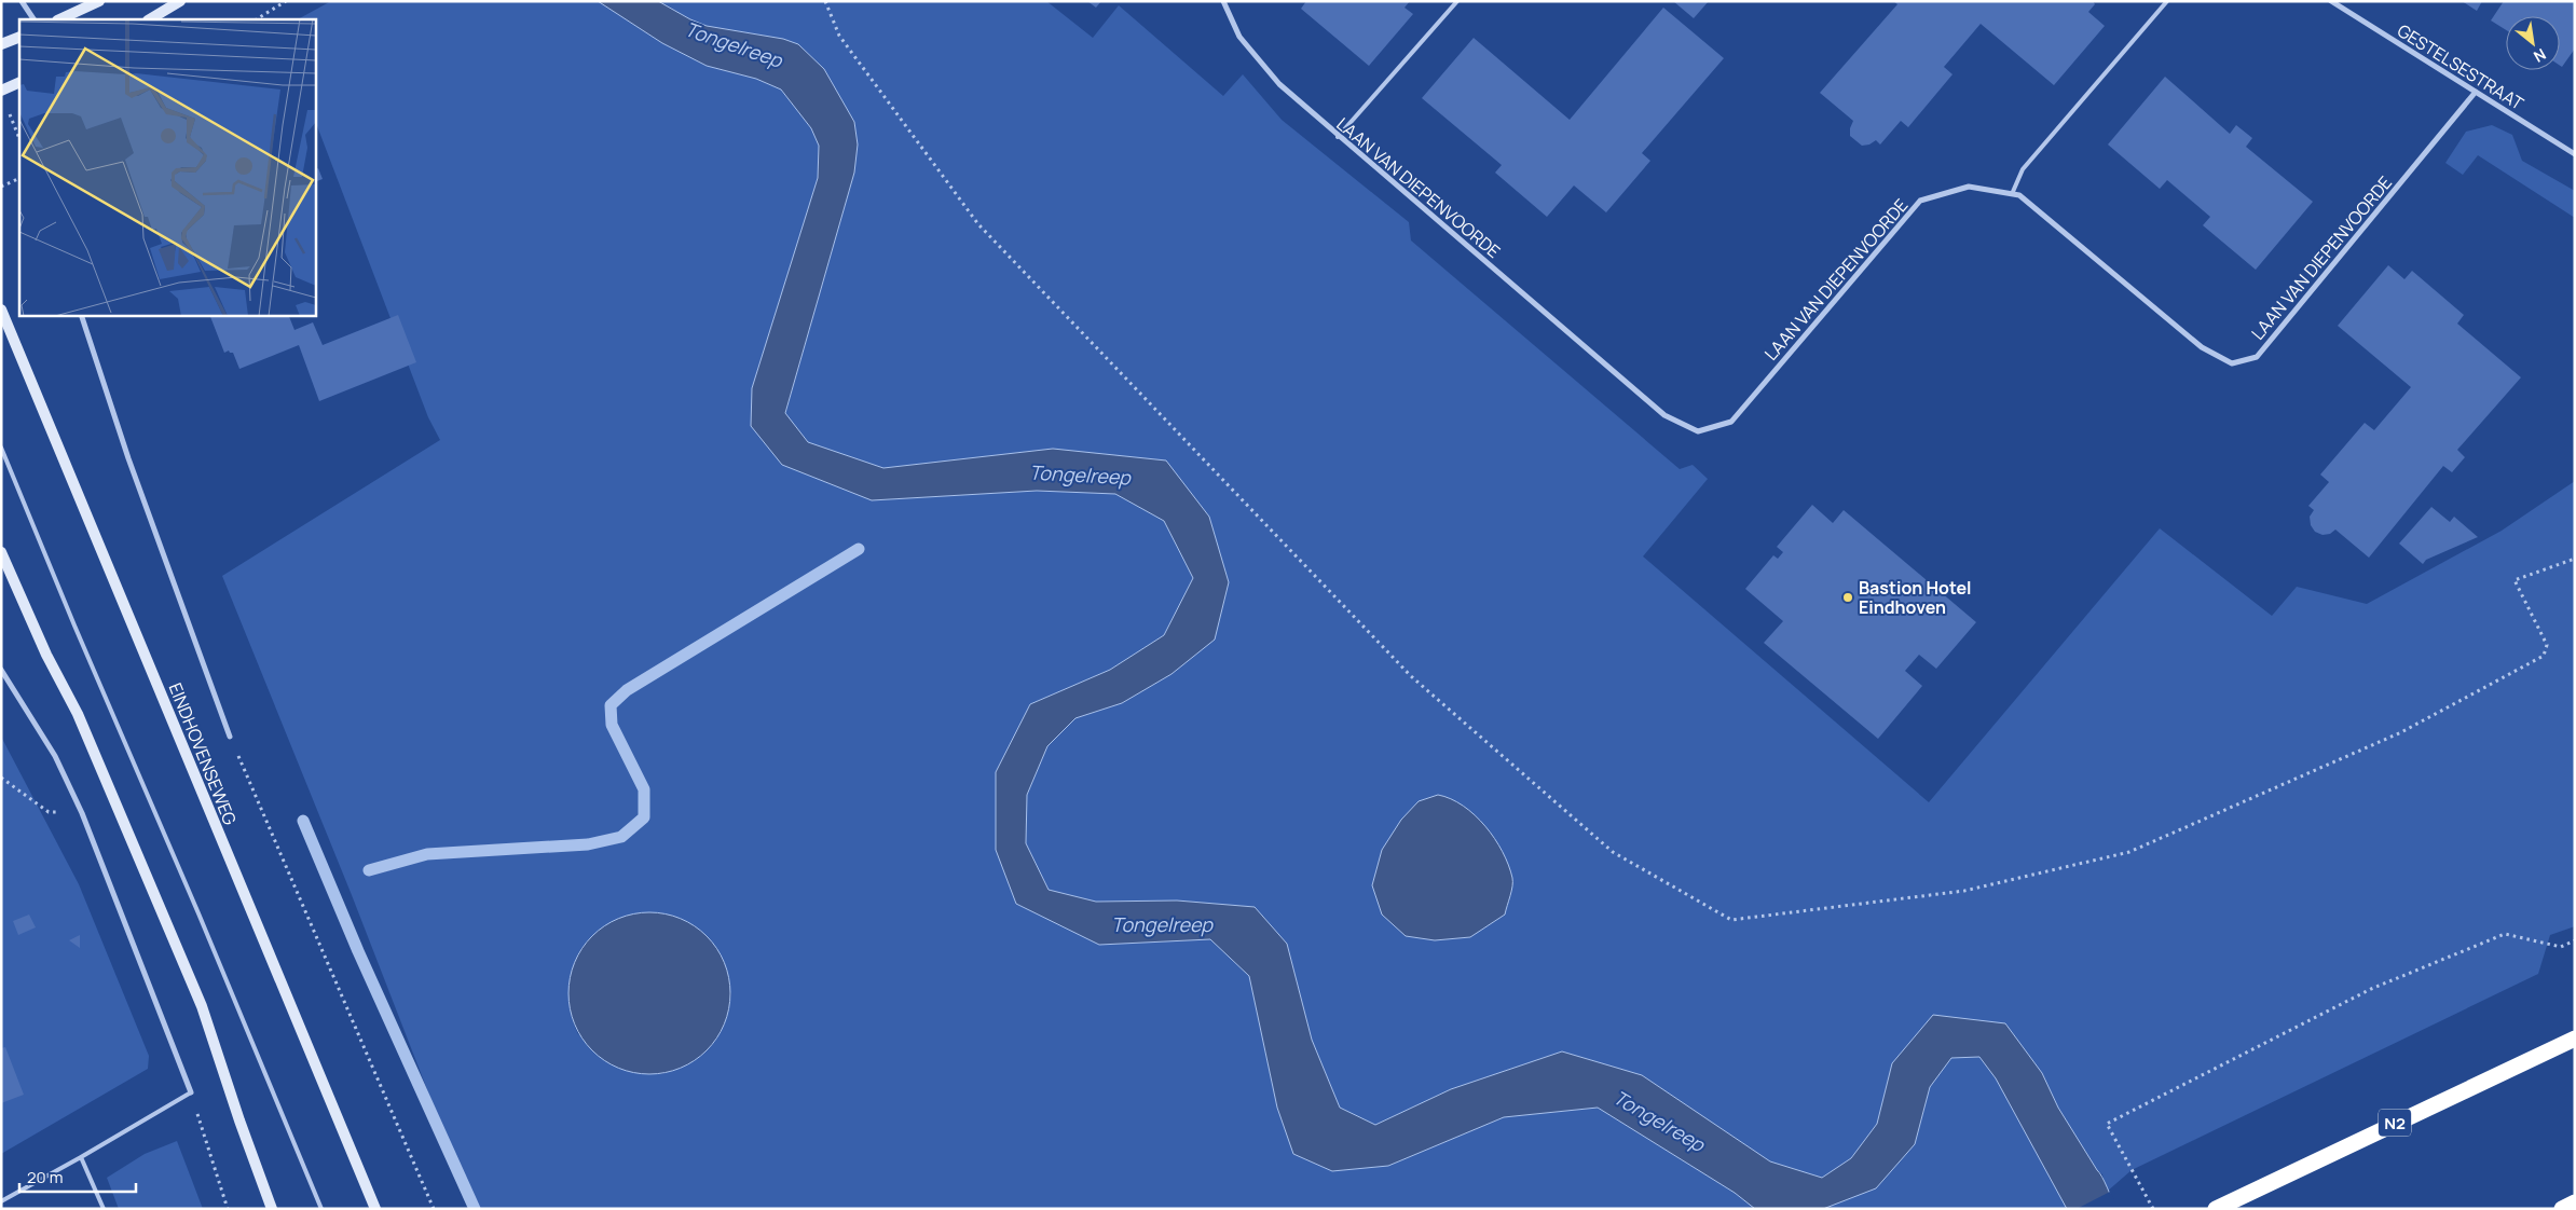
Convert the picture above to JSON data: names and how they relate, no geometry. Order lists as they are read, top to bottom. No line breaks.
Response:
{"streets":{"highway":["N2"],"main road":["EINDHOVENSEWEG"],"street":["GESTELSESTRAAT","LAAN VAN DIEPENVOORDE"]},"crossings":[["GESTELSESTRAAT","LAAN VAN DIEPENVOORDE"]],"water":["Tongelreep"],"places":["Bastion Hotel Eindhoven"],"scale_bar":"20 m","north":"bottom right"}
